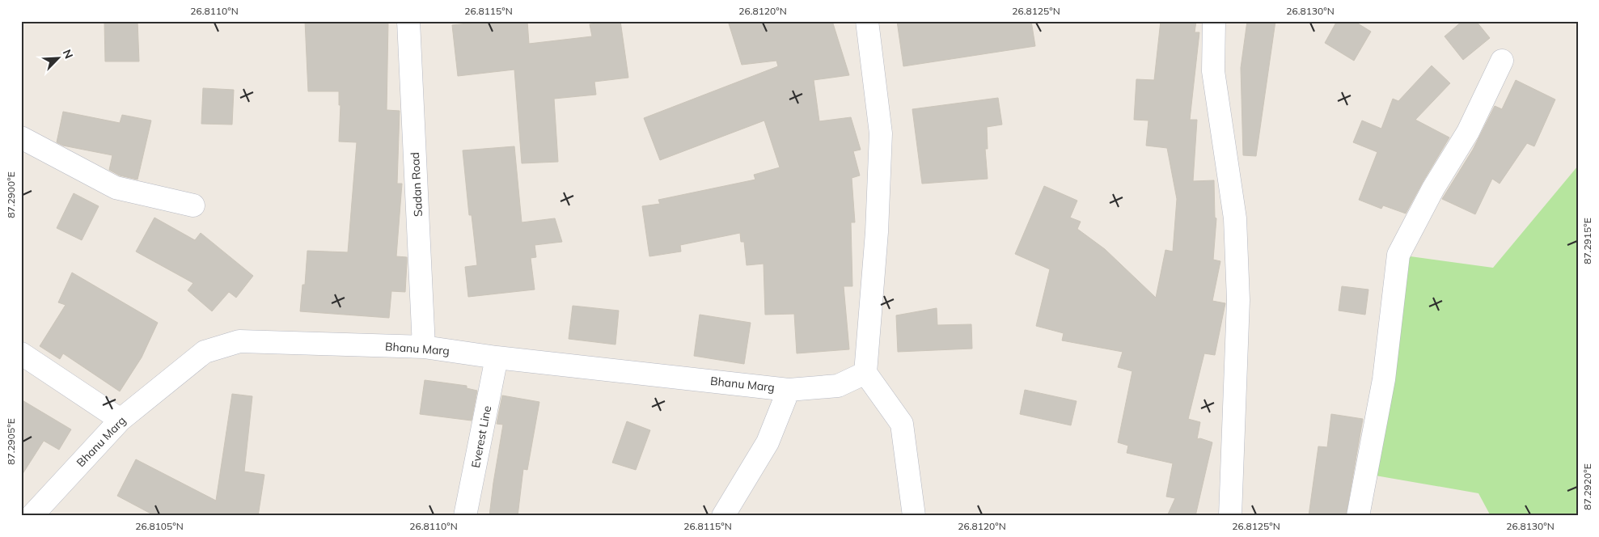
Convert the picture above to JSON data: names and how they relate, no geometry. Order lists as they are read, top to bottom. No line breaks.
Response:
{"streets":{"street":["Sadan Road","Bhanu Marg","Everest Line"]},"crossings":[["Sadan Road","Bhanu Marg"],["Bhanu Marg","Everest Line"]],"north":"top right","coordinates":["26.8110°N","26.8115°N","26.8120°N","26.8125°N","26.8130°N","87.2900°E","87.2915°E","87.2905°E","87.2920°E","26.8105°N"]}
